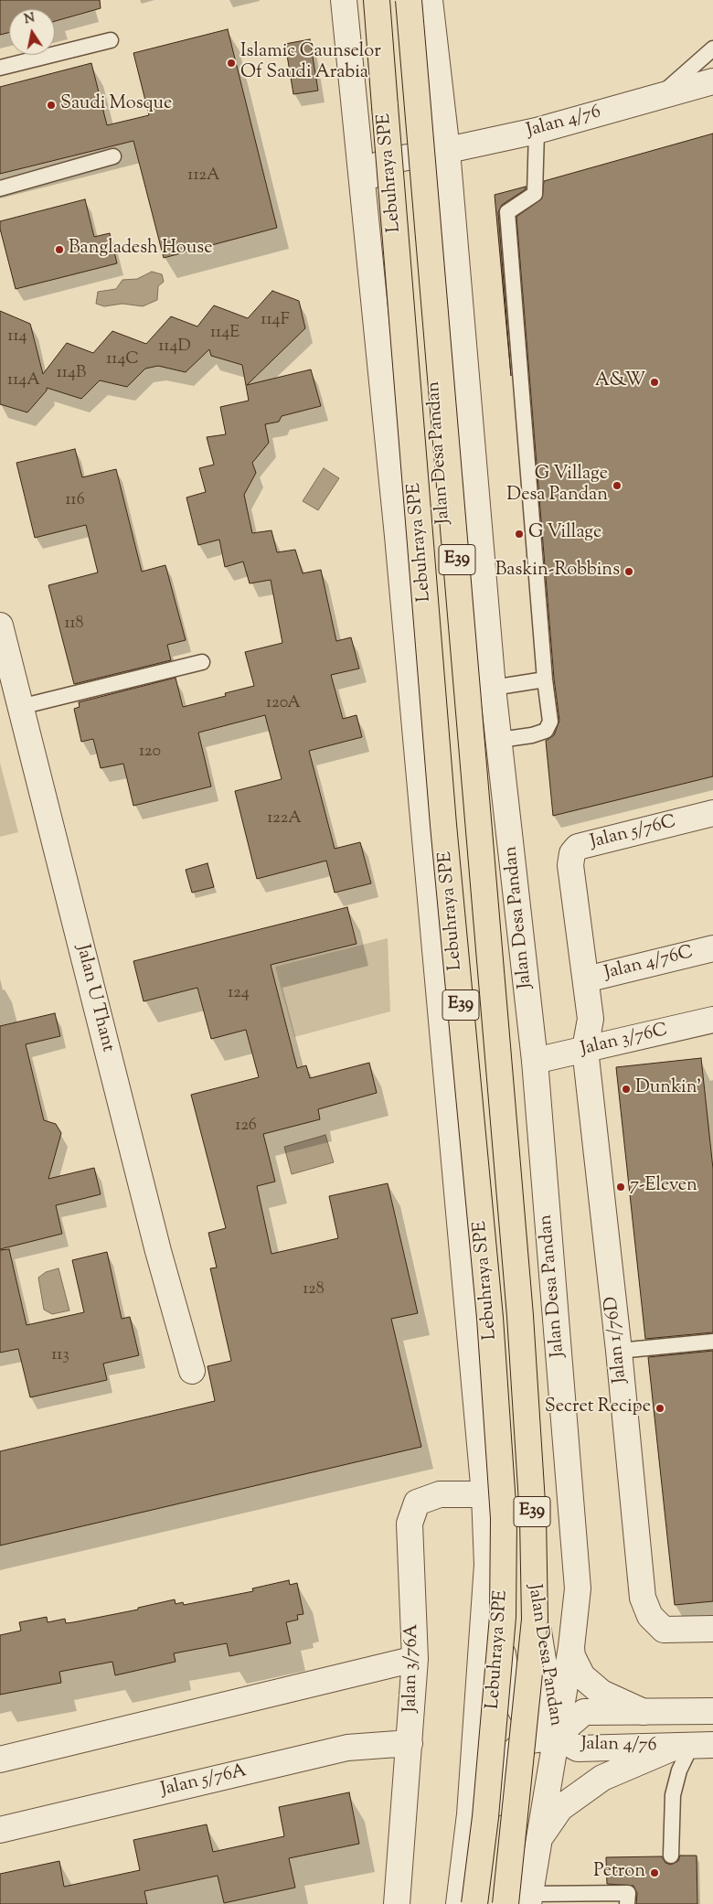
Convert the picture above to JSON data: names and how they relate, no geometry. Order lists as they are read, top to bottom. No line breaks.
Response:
{"streets":{"highway":["Lebuhraya SPE","E39"],"street":["Jalan 4/76","Jalan Desa Pandan","Jalan 5/76C","Jalan 4/76C","Jalan U Thant","Jalan 3/76C","Jalan 1/76D","Jalan 3/76A","Jalan 5/76A"]},"crossings":[["Jalan 4/76","Jalan Desa Pandan"],["Jalan Desa Pandan","Jalan 3/76C"],["Jalan 5/76C","Jalan 4/76C"],["Jalan 3/76C","Jalan 1/76D"],["Jalan 3/76A","Jalan 5/76A"]],"places":["Islamic Caunselor Of Saudi Arabia","Saudi Mosque","Bangladesh House","A&W","G Village Desa Pandan","G Village","Baskin-Robbins","Dunkin'","7-Eleven","Secret Recipe","Petron"],"house_numbers":["112A","114F","114E","114","114D","114C","114B","114A","116","118","120A","120","122A","124","126","128","113"],"north":"top"}
